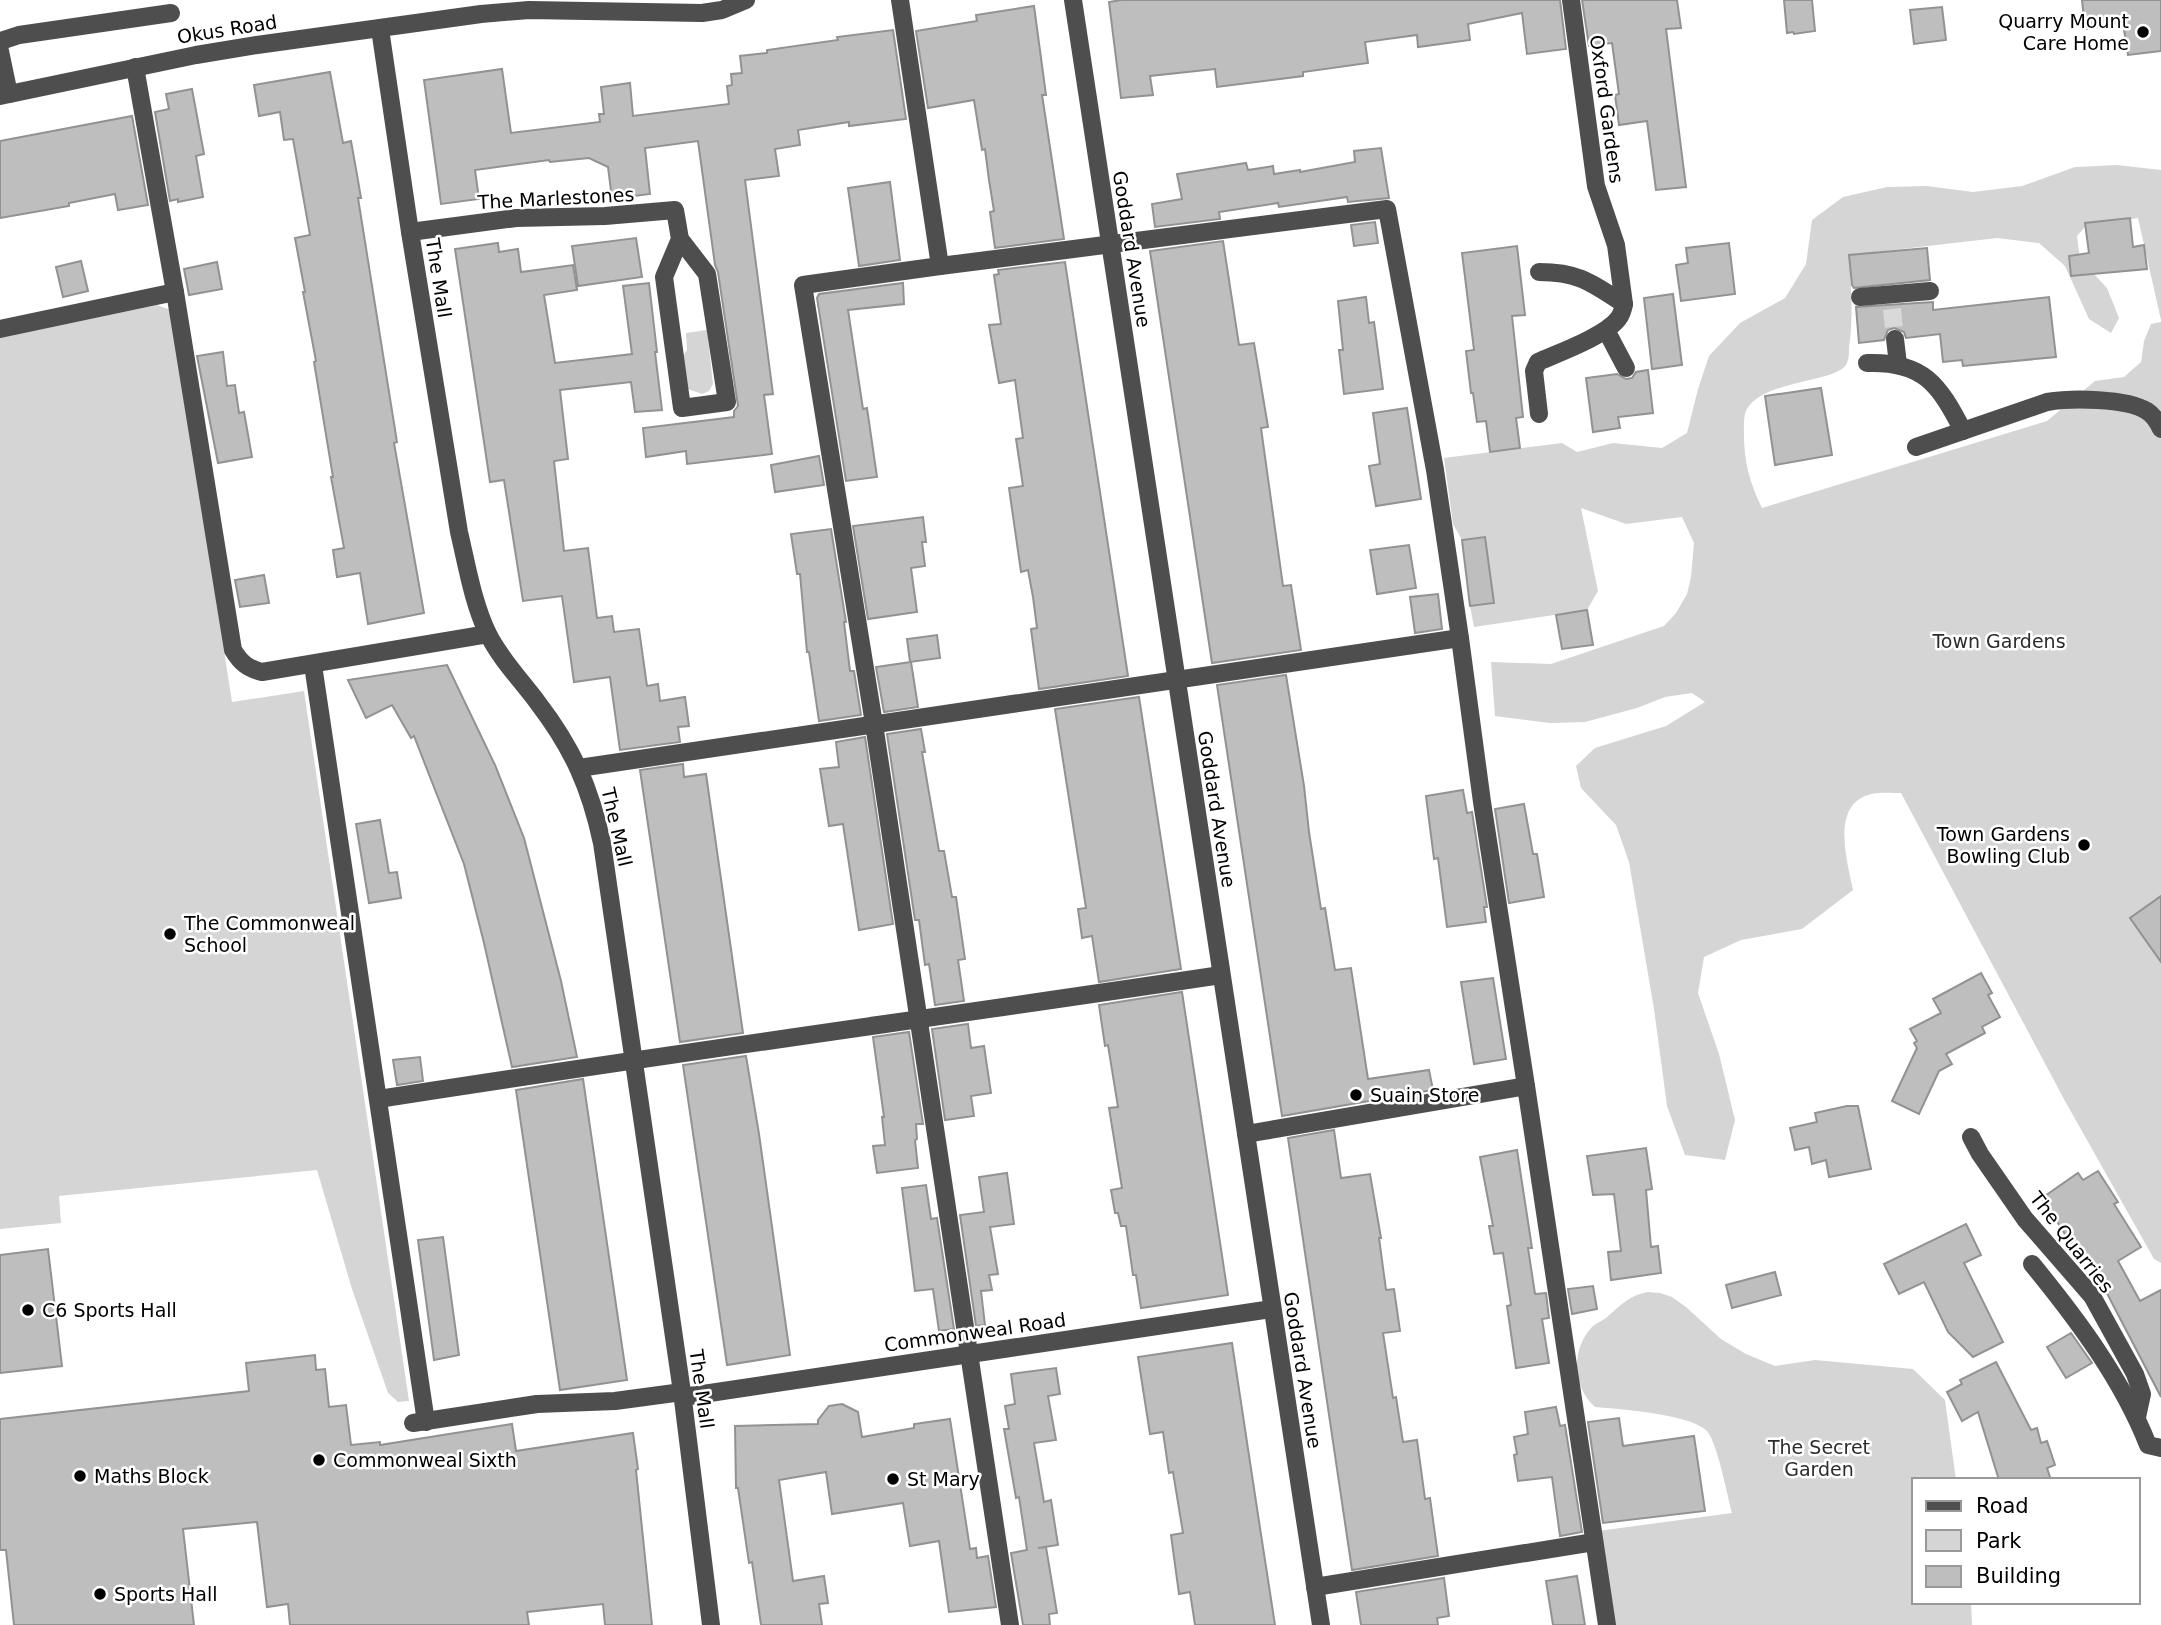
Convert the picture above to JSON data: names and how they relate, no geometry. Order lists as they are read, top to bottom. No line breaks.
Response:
{"streets":{"street":["Okus Road","Oxford Gardens","The Marlestones","Goddard Avenue","The Mall","The Quarries","Commonweal Road"]},"crossings":[["Okus Road","The Mall"],["The Marlestones","The Mall"],["Goddard Avenue","Commonweal Road"],["The Mall","Commonweal Road"]],"parks":["Town Gardens","The Secret Garden"],"places":["Quarry Mount Care Home","Town Gardens Bowling Club","The Commonweal School","Suain Store","C6 Sports Hall","Commonweal Sixth","Maths Block","St Mary","Sports Hall"],"legend":["Road","Park","Building"]}
